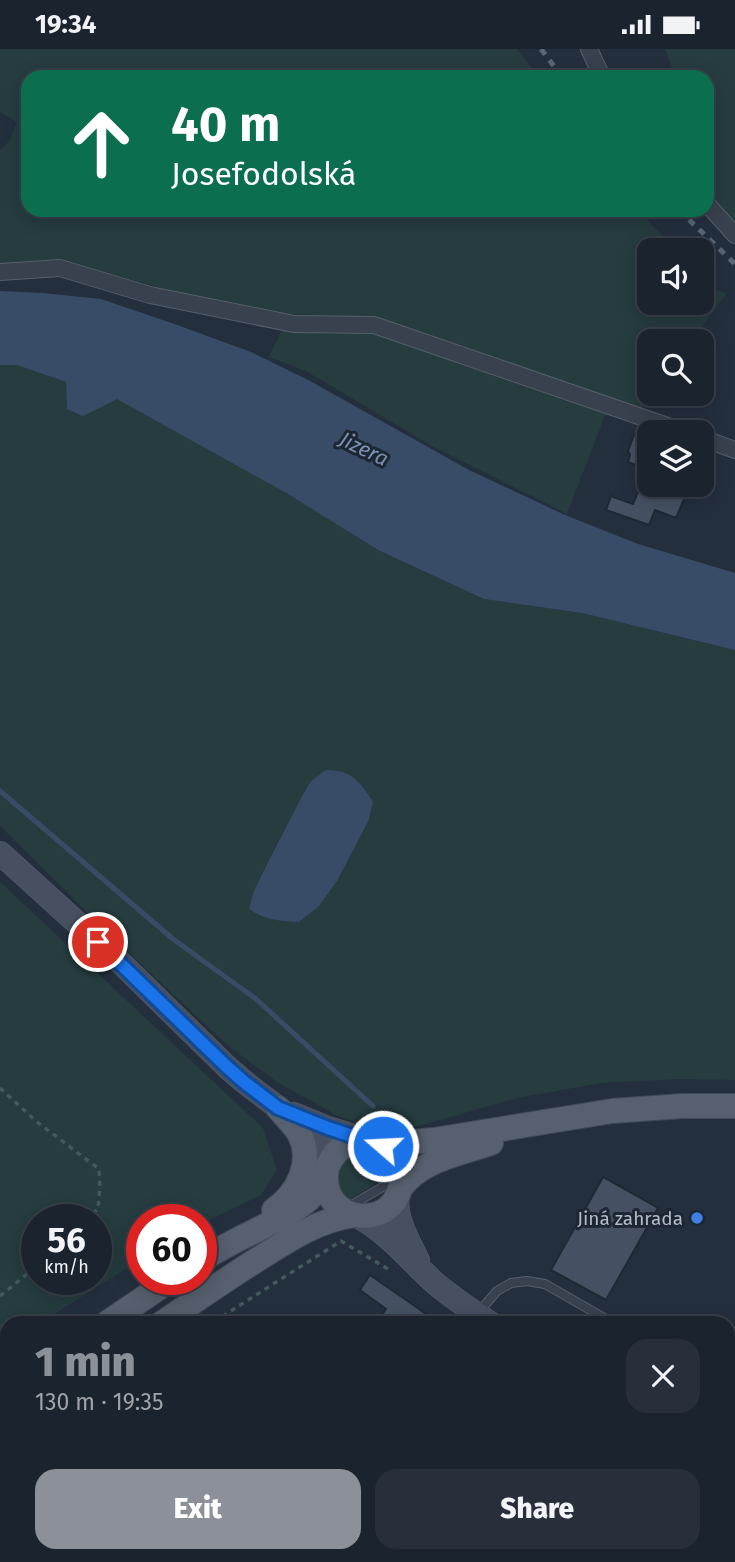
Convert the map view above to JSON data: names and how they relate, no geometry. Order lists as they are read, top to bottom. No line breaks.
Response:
{"water":["Jizera"],"places":["Jiná zahrada"],"page":{"status":"19:34","turn":["40 m","Josefodolská"],"speed":"56 km/h","limit":"60","heading":["1 min","130 m · 19:35"],"buttons":["Exit","Share"]}}
